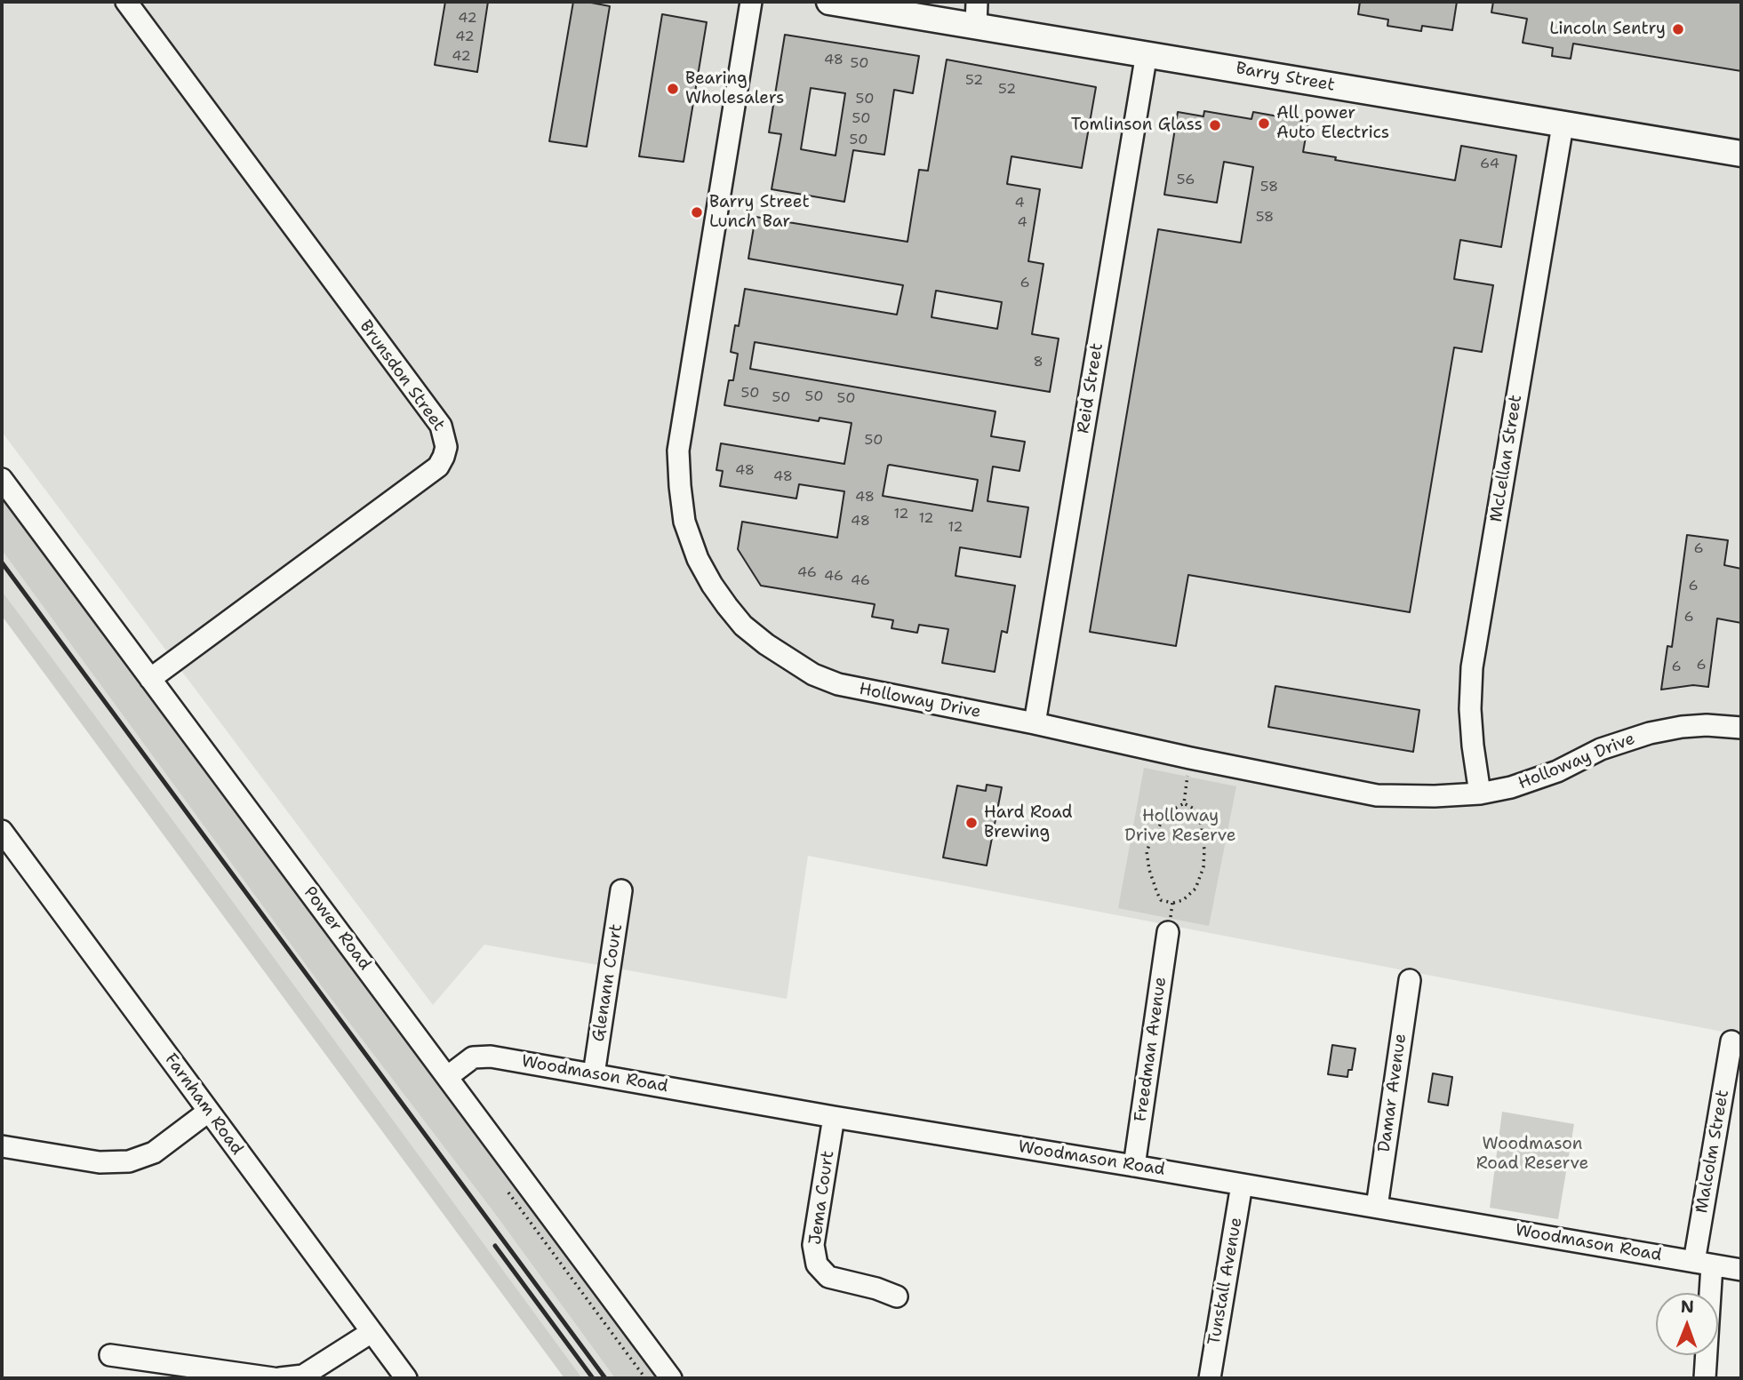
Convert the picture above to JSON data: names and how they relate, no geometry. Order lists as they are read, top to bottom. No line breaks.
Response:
{"streets":{"main road":["Barry Street"],"street":["Brunsdon Street","Reid Street","McLellan Street","Holloway Drive","Power Road","Glenann Court","Freedman Avenue","Woodmason Road","Damar Avenue","Farnham Road","Malcolm Street","Jema Court","Tunstall Avenue"]},"crossings":[["Barry Street","Reid Street"],["Barry Street","McLellan Street"],["Brunsdon Street","Power Road"],["Reid Street","Holloway Drive"],["McLellan Street","Holloway Drive"],["Power Road","Woodmason Road"],["Glenann Court","Woodmason Road"],["Freedman Avenue","Woodmason Road"],["Woodmason Road","Damar Avenue"],["Woodmason Road","Malcolm Street"],["Woodmason Road","Jema Court"],["Woodmason Road","Tunstall Avenue"]],"parks":["Holloway Drive Reserve","Woodmason Road Reserve"],"places":["Lincoln Sentry","Bearing Wholesalers","All power Auto Electrics","Tomlinson Glass","Barry Street Lunch Bar","Hard Road Brewing"],"house_numbers":["42","42","42","48","50","52","52","50","50","50","64","56","58","4","58","4","6","8","50","50","50","50","50","48","48","48","12","12","48","12","6","46","46","46","6","6","6","6"],"north":"top"}
